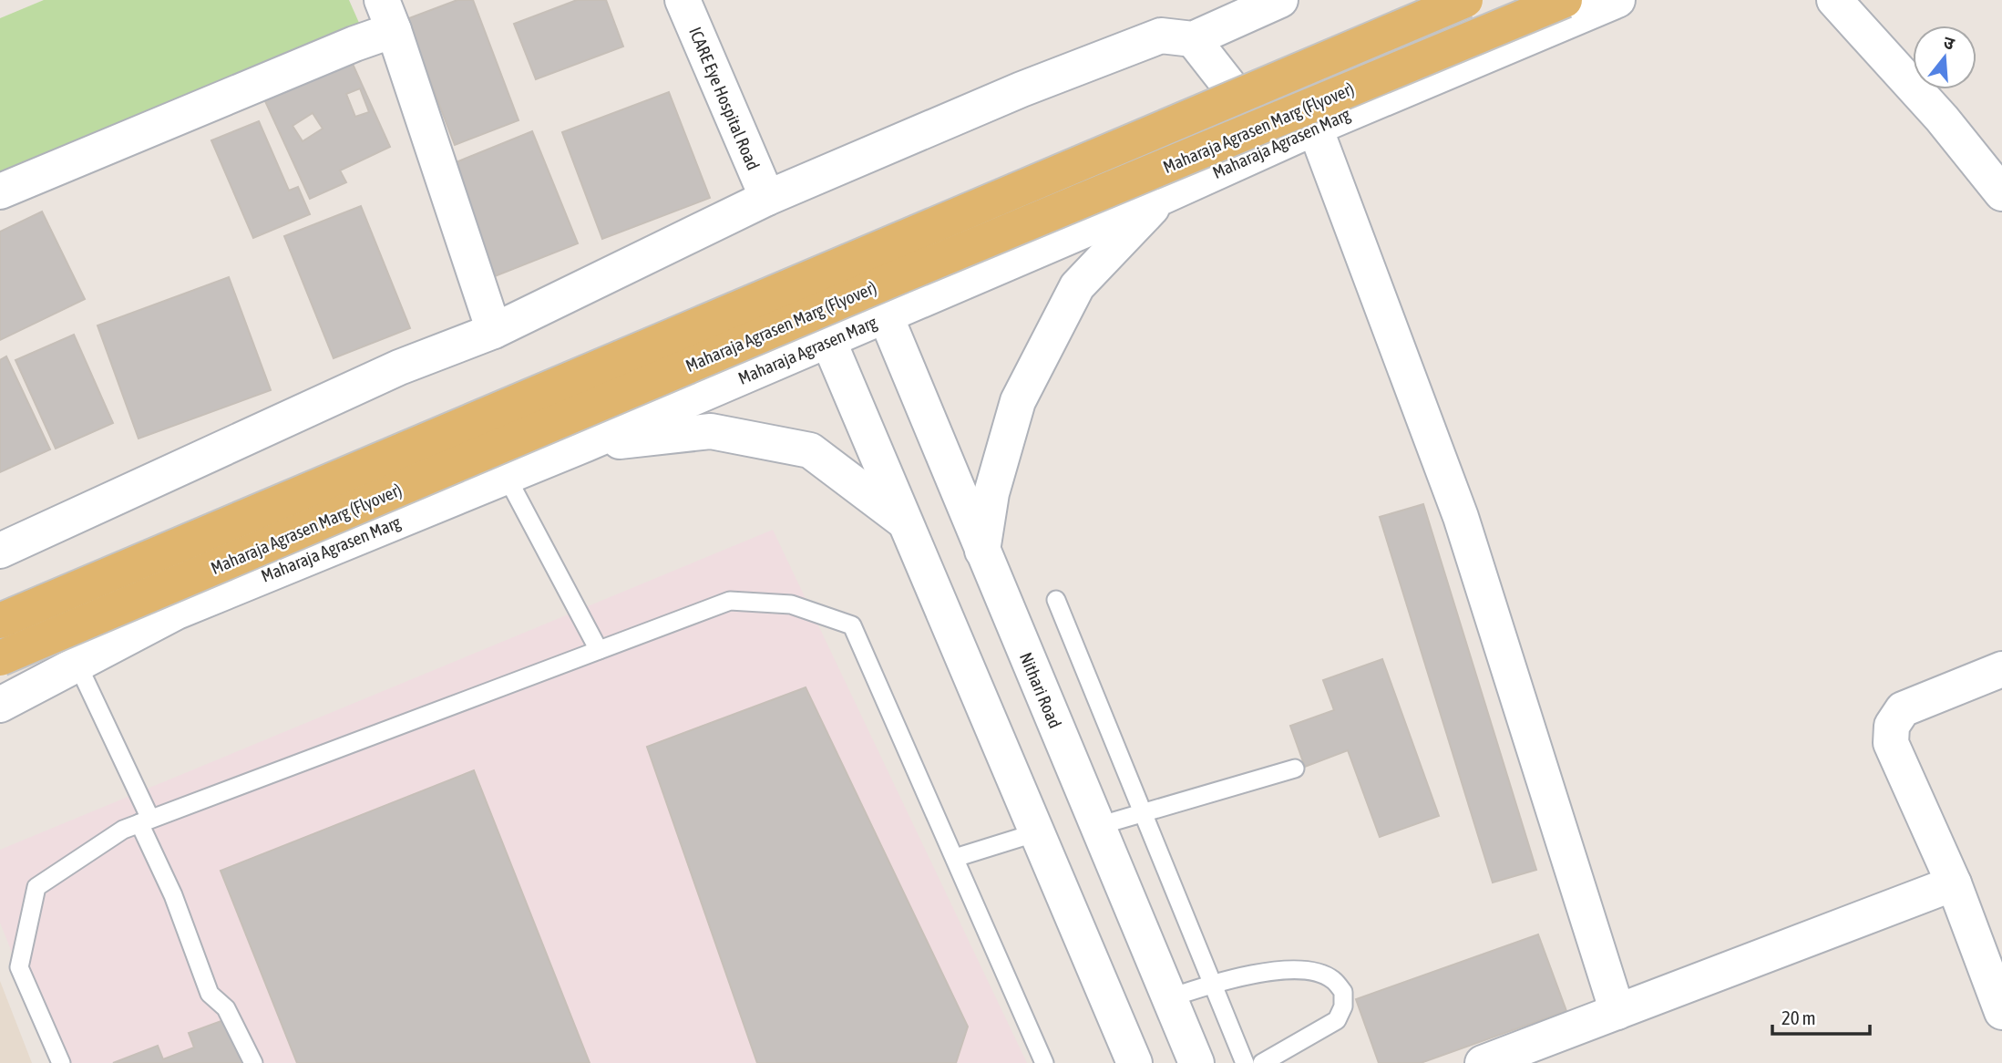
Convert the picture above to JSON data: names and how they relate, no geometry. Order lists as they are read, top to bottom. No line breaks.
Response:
{"streets":{"main road":["Maharaja Agrasen Marg (Flyover)"],"street":["ICARE Eye Hospital Road","Maharaja Agrasen Marg","Nithari Road"]},"crossings":[["Maharaja Agrasen Marg","Nithari Road"]],"scale_bar":"20 m","north":"top"}
